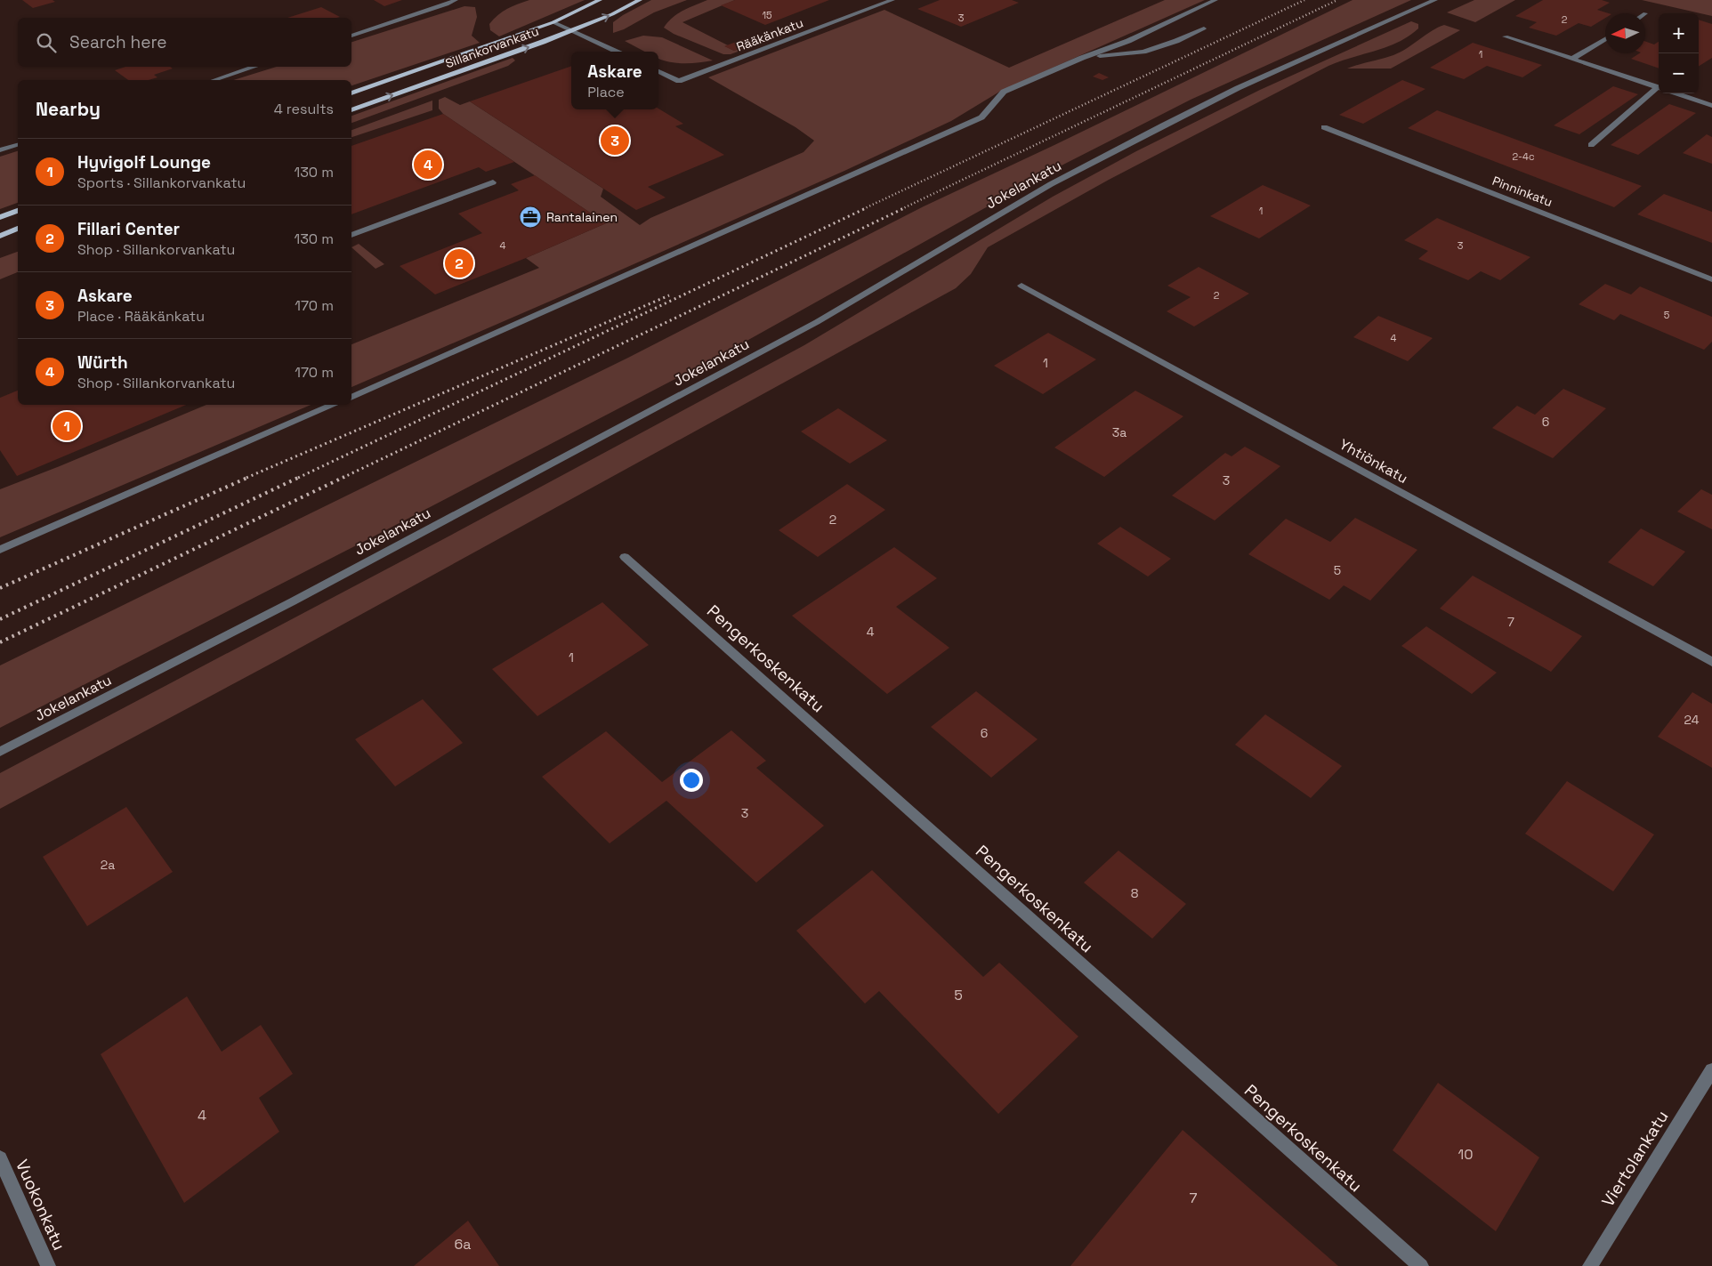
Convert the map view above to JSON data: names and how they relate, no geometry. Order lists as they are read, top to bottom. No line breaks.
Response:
{"streets":{"main road":["Sillankorvankatu"],"street":["Rääkänkatu","Jokelankatu","Pinninkatu","Yhtiönkatu","Pengerkoskenkatu","Viertolankatu","Vuokonkatu"]},"places":{"office":["Rantalainen"]},"house_numbers":["15","3","2","1","2-4c","1","4","3","2","5","4","1","6","3a","3","2","5","7","4","1","24","6","3","2a","8","5","4","10","7","6a"],"north":"left","page":{"map_buttons":["+","−"],"search":"Search here","popup":["Askare","Place"],"heading":["Nearby","4 results"],"pins":["3","4","2","1"],"list":[{"mark":"1","name":"Hyvigolf Lounge","note":"Sports · Sillankorvankatu","value":"130 m"},{"mark":"2","name":"Fillari Center","note":"Shop · Sillankorvankatu","value":"130 m"},{"mark":"3","name":"Askare","note":"Place · Rääkänkatu","value":"170 m"},{"mark":"4","name":"Würth","note":"Shop · Sillankorvankatu","value":"170 m"}]}}
